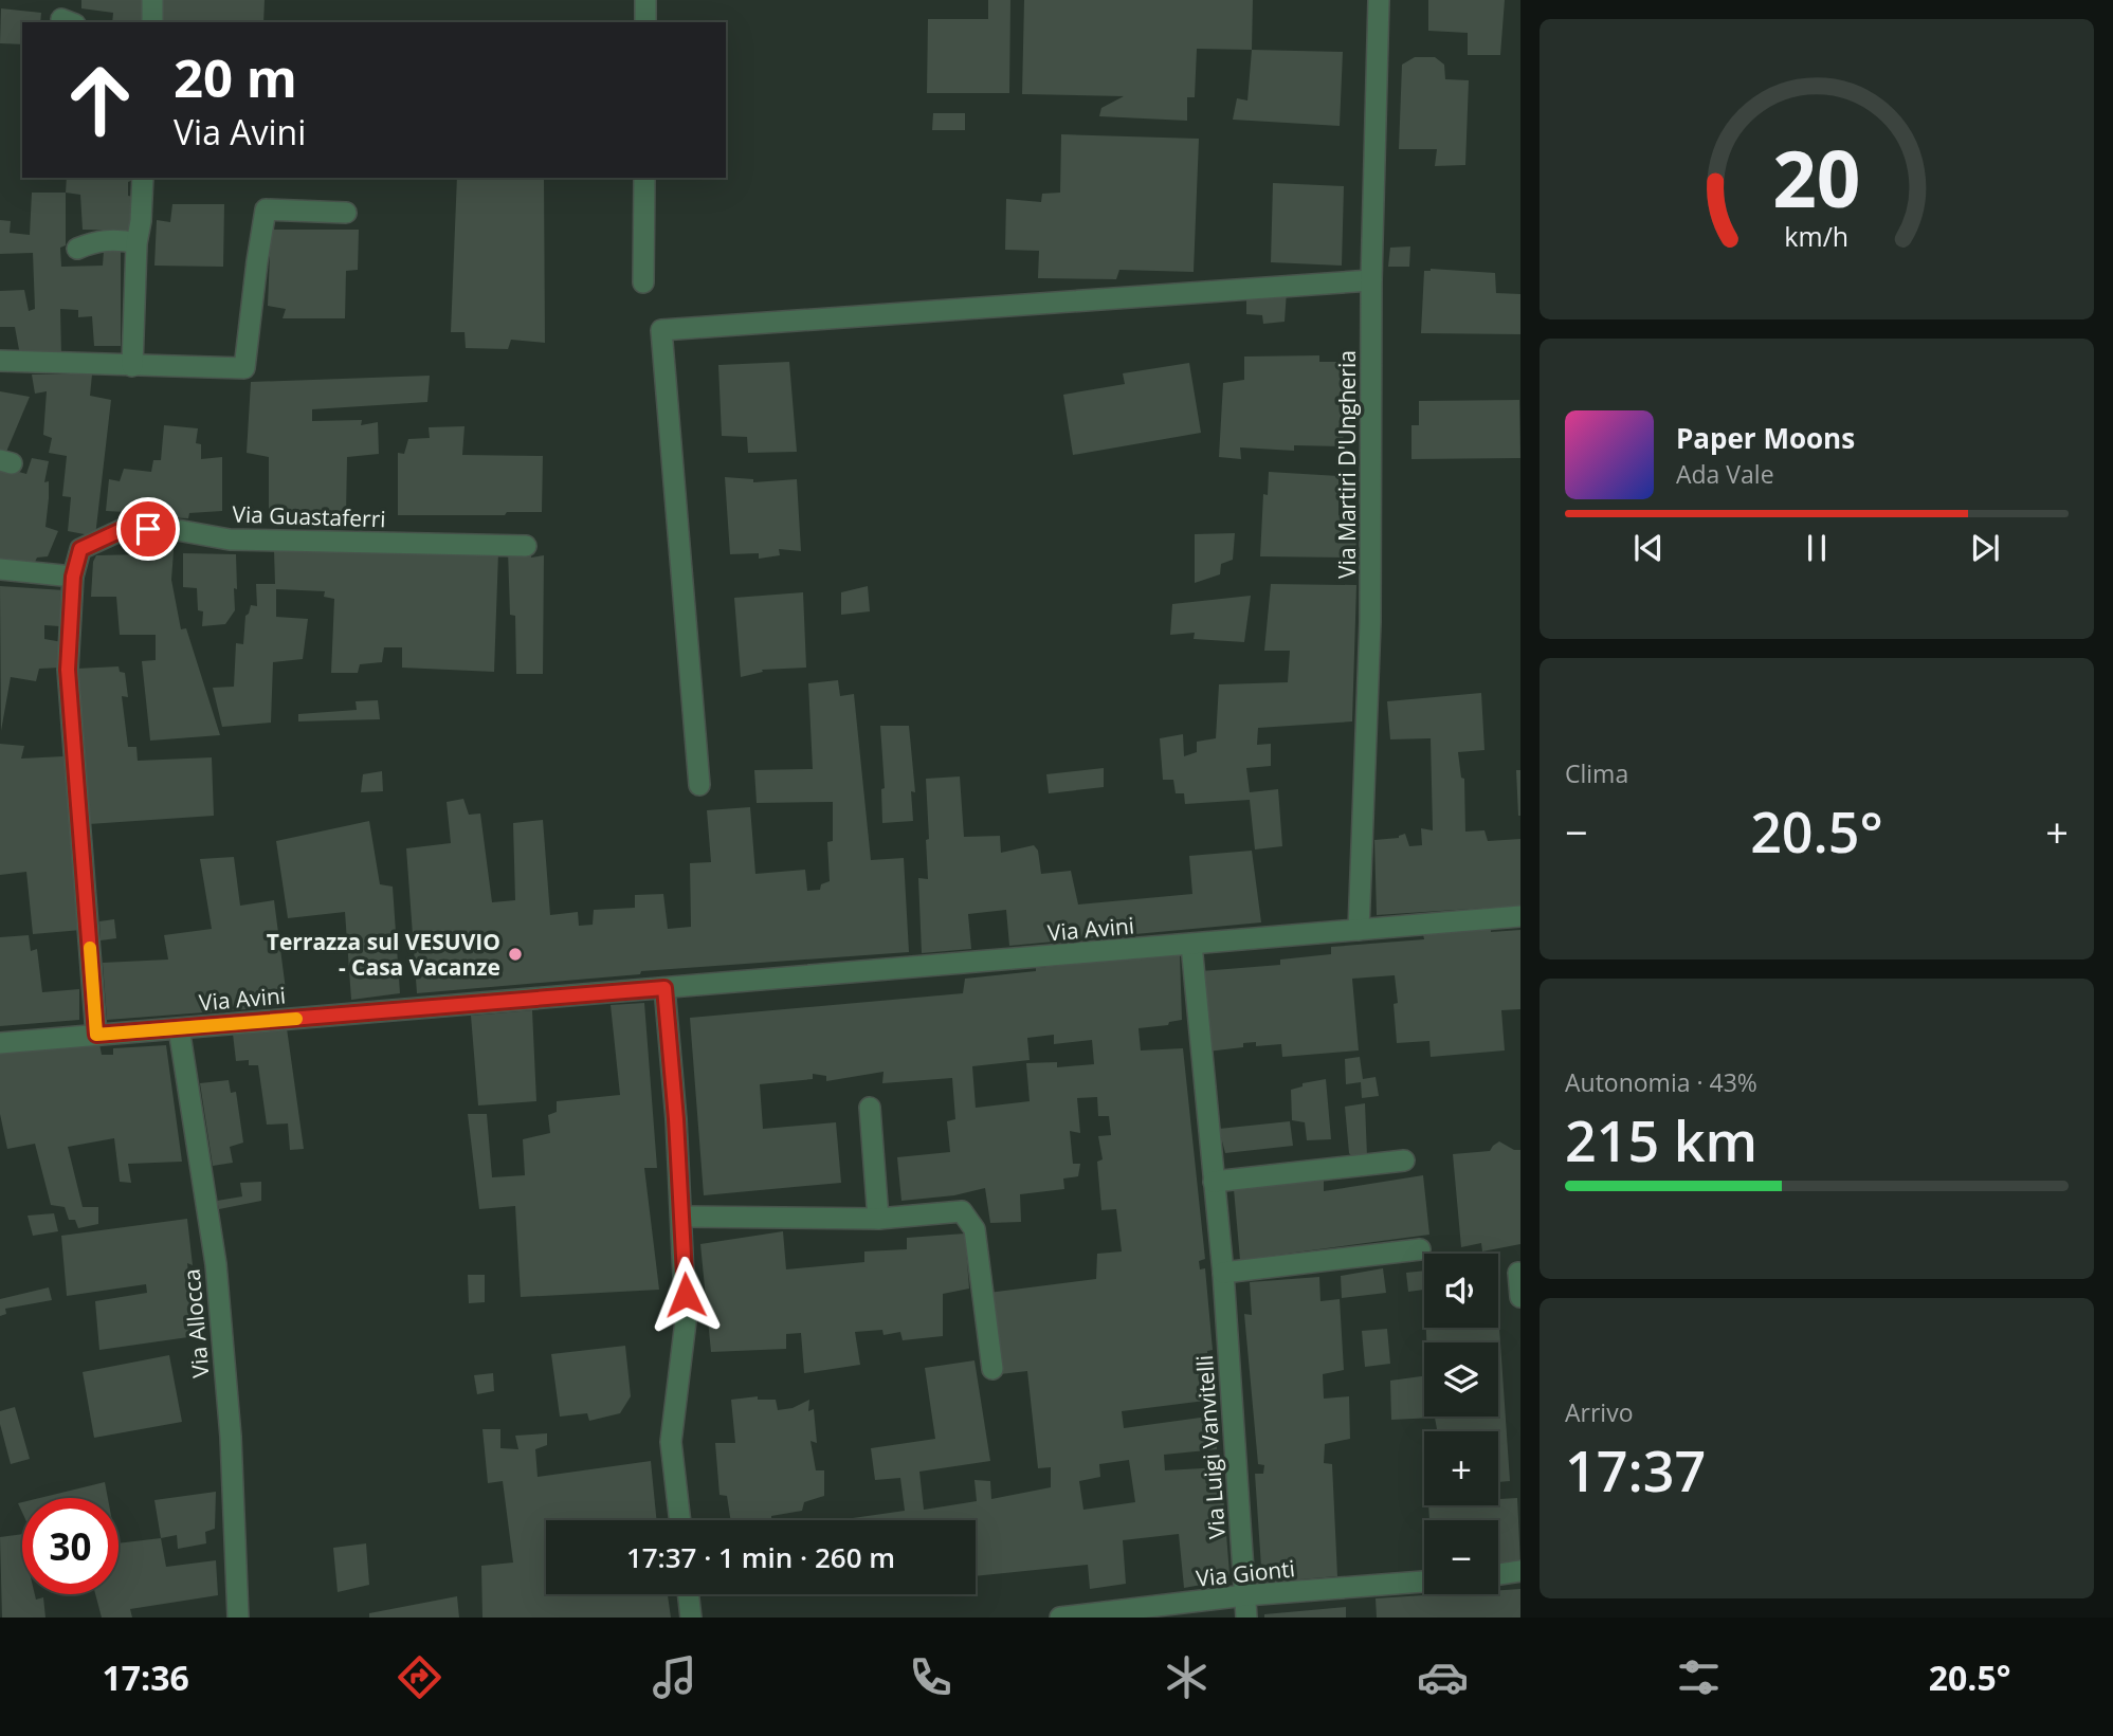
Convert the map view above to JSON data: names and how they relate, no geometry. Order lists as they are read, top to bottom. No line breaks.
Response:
{"streets":{"street":["Via Martiri D'Ungheria","Via Guastaferri","Via Avini","Via Allocca","Via Luigi Vanvitelli","Via Gionti"]},"crossings":[["Via Martiri D'Ungheria","Via Avini"],["Via Guastaferri","Via Avini"],["Via Avini","Via Allocca"],["Via Avini","Via Luigi Vanvitelli"],["Via Luigi Vanvitelli","Via Gionti"]],"places":["Terrazza sul VESUVIO - Casa Vacanze"],"page":{"turn":["20 m","Via Avini"],"song":["Paper Moons","Ada Vale"],"tile":["Clima",["Autonomia · 43%","215 km"],["Arrivo","17:37"]],"heat":["−","20.5°","+"],"map_buttons":["+","−"],"limit":"30","trip":"17:37 · 1 min · 260 m","tabs":["17:36","20.5°"],"gauge":["20","km/h"]}}
